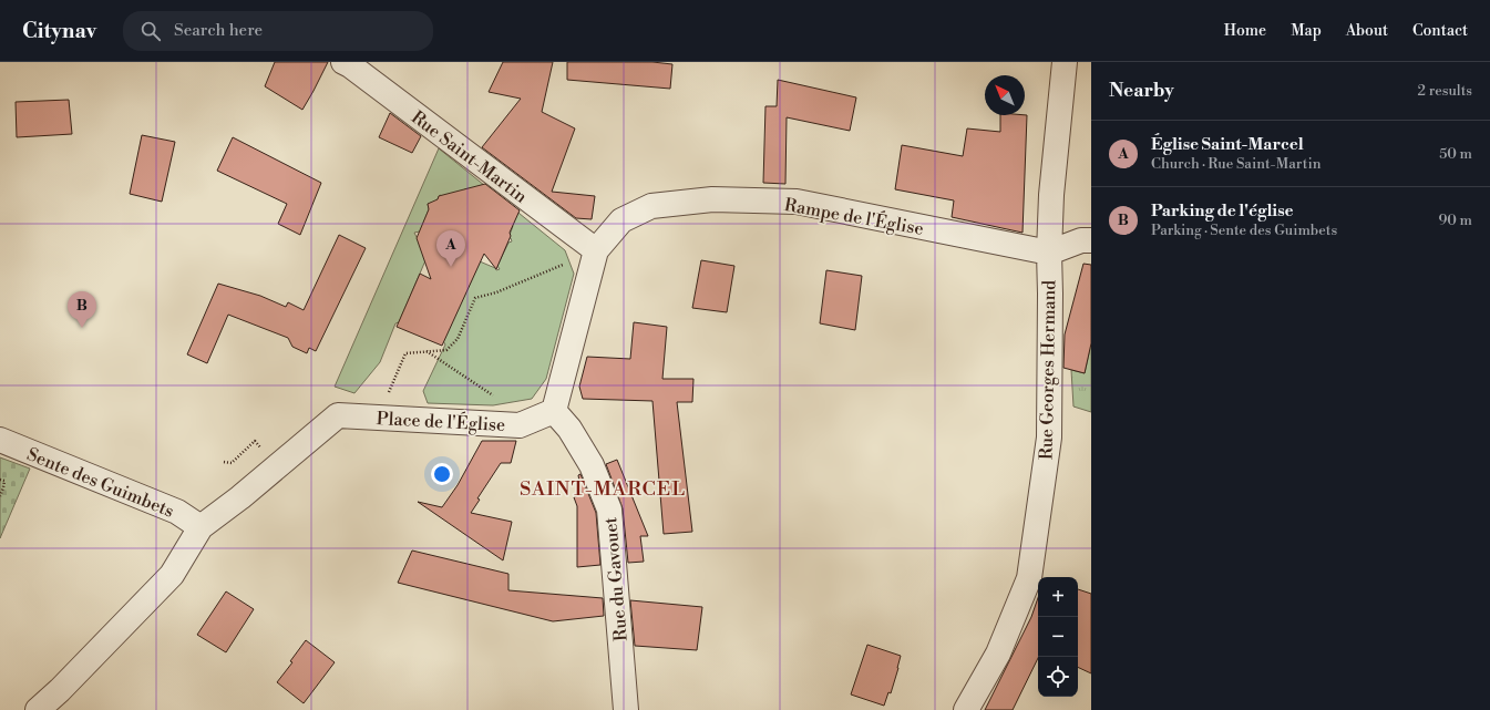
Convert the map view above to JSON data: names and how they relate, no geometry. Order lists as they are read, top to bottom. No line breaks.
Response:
{"streets":{"street":["Rue Saint-Martin","Rampe de l'Église","Rue Georges Hermand","Place de l'Église","Sente des Guimbets","Rue du Gavouet"]},"crossings":[["Rue Saint-Martin","Rampe de l'Église"],["Rampe de l'Église","Rue Georges Hermand"],["Place de l'Église","Sente des Guimbets"],["Place de l'Église","Rue du Gavouet"]],"districts":["SAINT-MARCEL"],"north":"top left","page":{"header":"Citynav","search":"Search here","nav":["Home","Map","About","Contact"],"heading":["Nearby","2 results"],"list":[{"mark":"A","name":"Église Saint-Marcel","note":"Church · Rue Saint-Martin","value":"50 m"},{"mark":"B","name":"Parking de l'église","note":"Parking · Sente des Guimbets","value":"90 m"}],"pins":["A","B"],"map_buttons":["+","−"]}}
